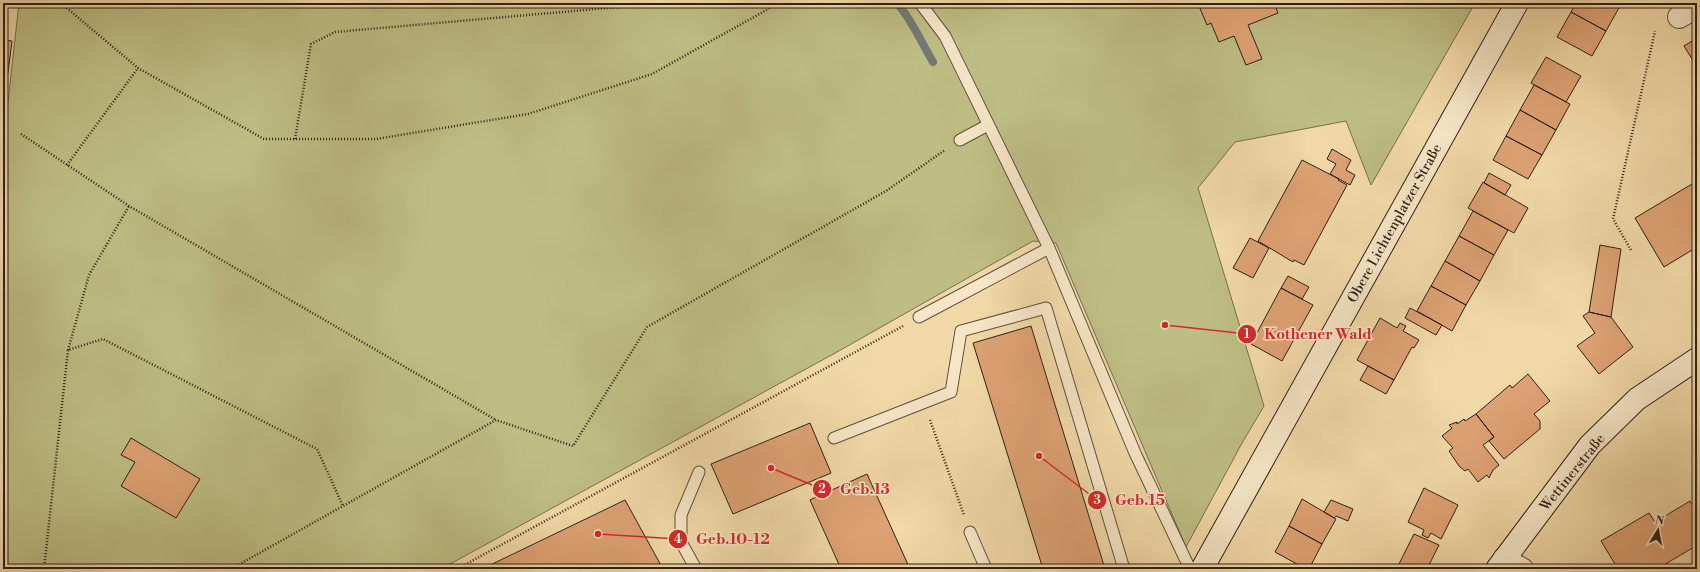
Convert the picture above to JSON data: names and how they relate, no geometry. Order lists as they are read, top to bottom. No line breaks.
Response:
{"streets":{"main road":["Obere Lichtenplatzer Straße","Wettinerstraße"]},"places":["Kothener Wald","Geb.15","Geb.13","Geb.10-12"],"north":"top"}
